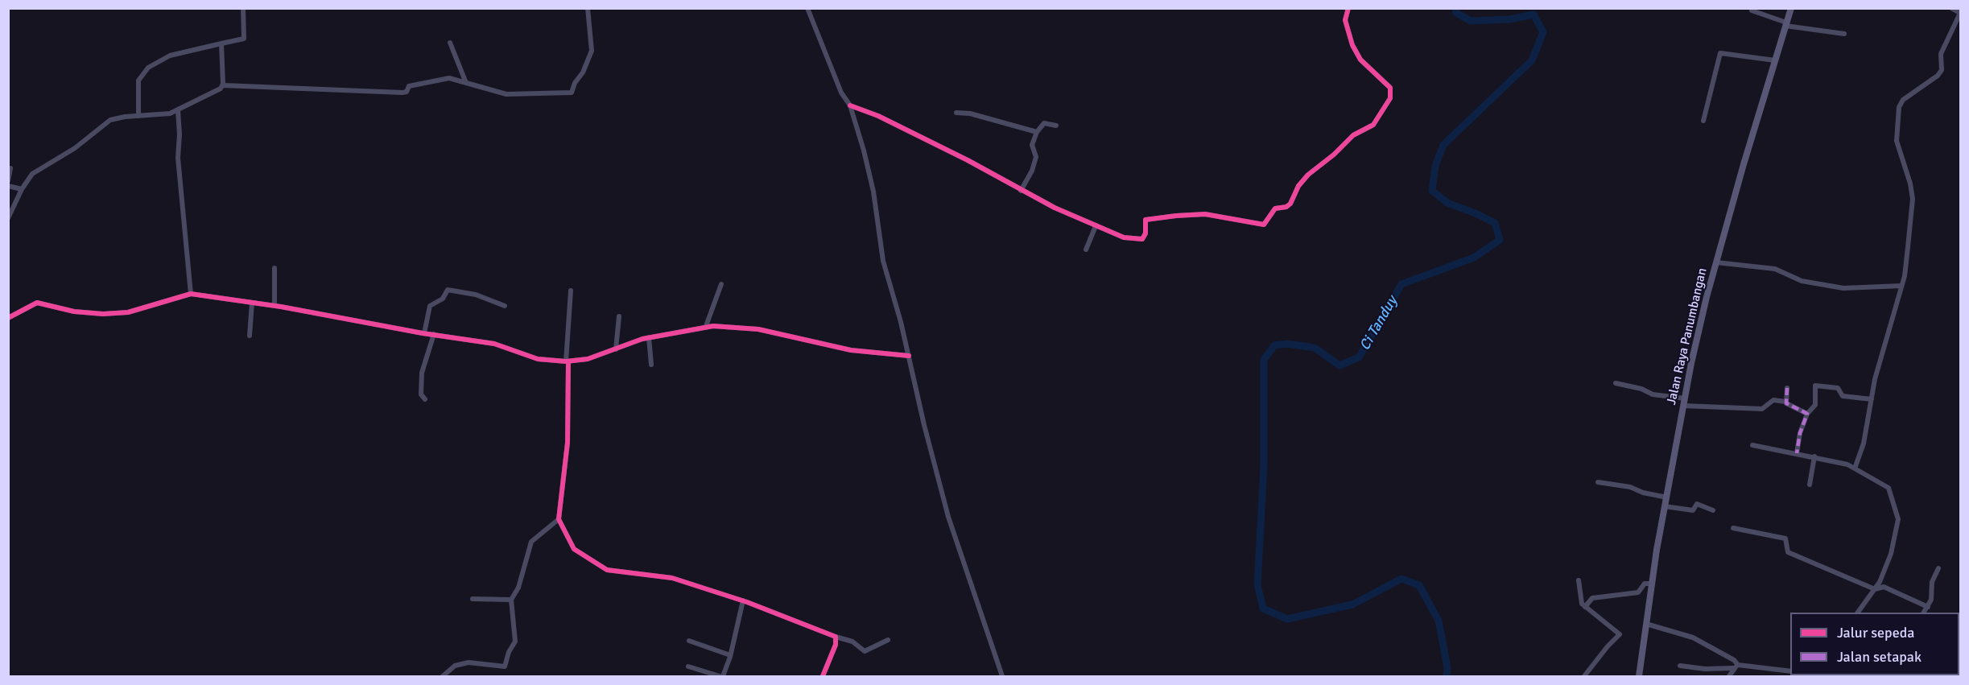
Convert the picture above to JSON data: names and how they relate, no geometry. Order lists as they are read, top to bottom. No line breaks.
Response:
{"streets":{"main road":["Jalan Raya Panumbangan"]},"water":["Ci Tanduy"],"legend":["Jalur sepeda","Jalan setapak"]}
